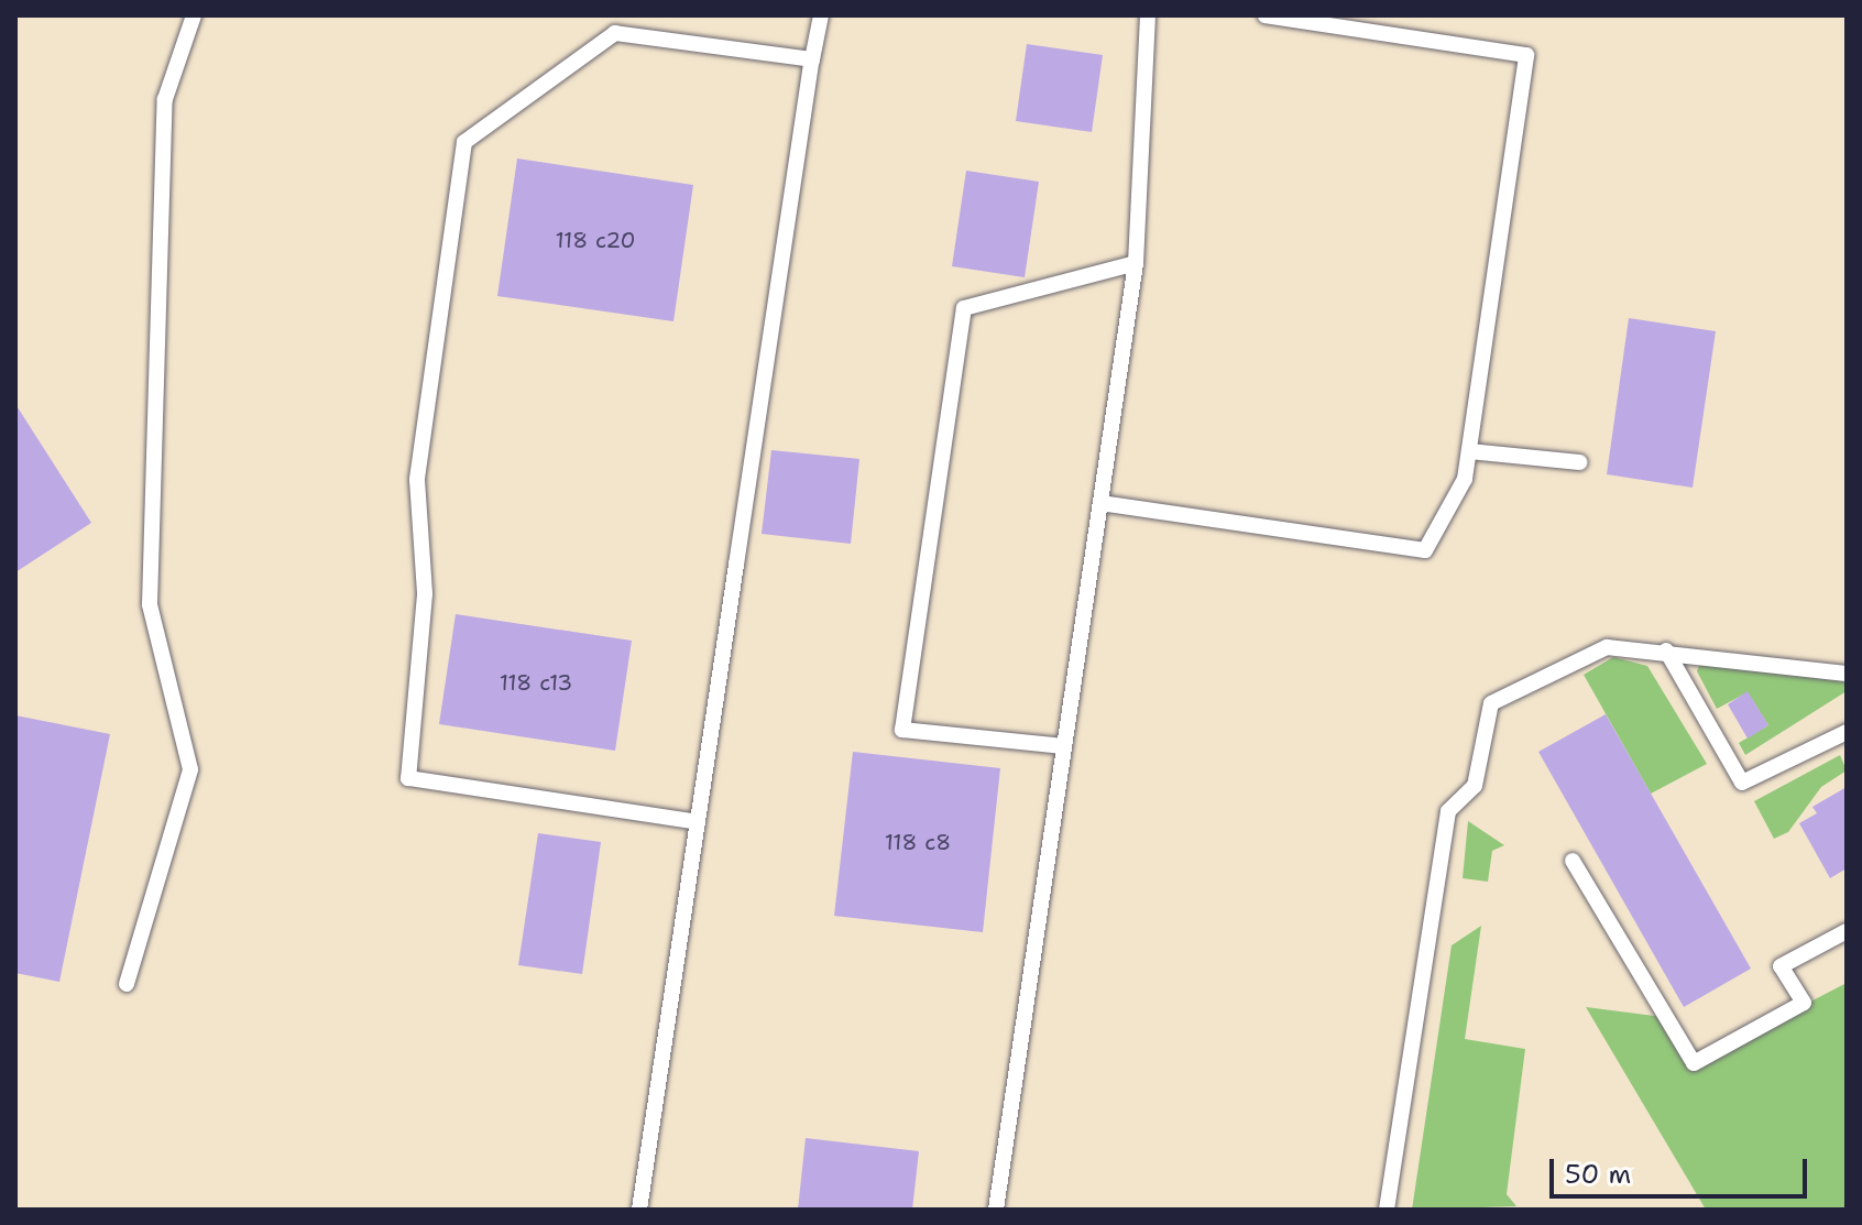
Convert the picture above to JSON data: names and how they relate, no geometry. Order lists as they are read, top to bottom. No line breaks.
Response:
{"house_numbers":["118 с20","118 с13","118 с8"],"scale_bar":"50 m"}
